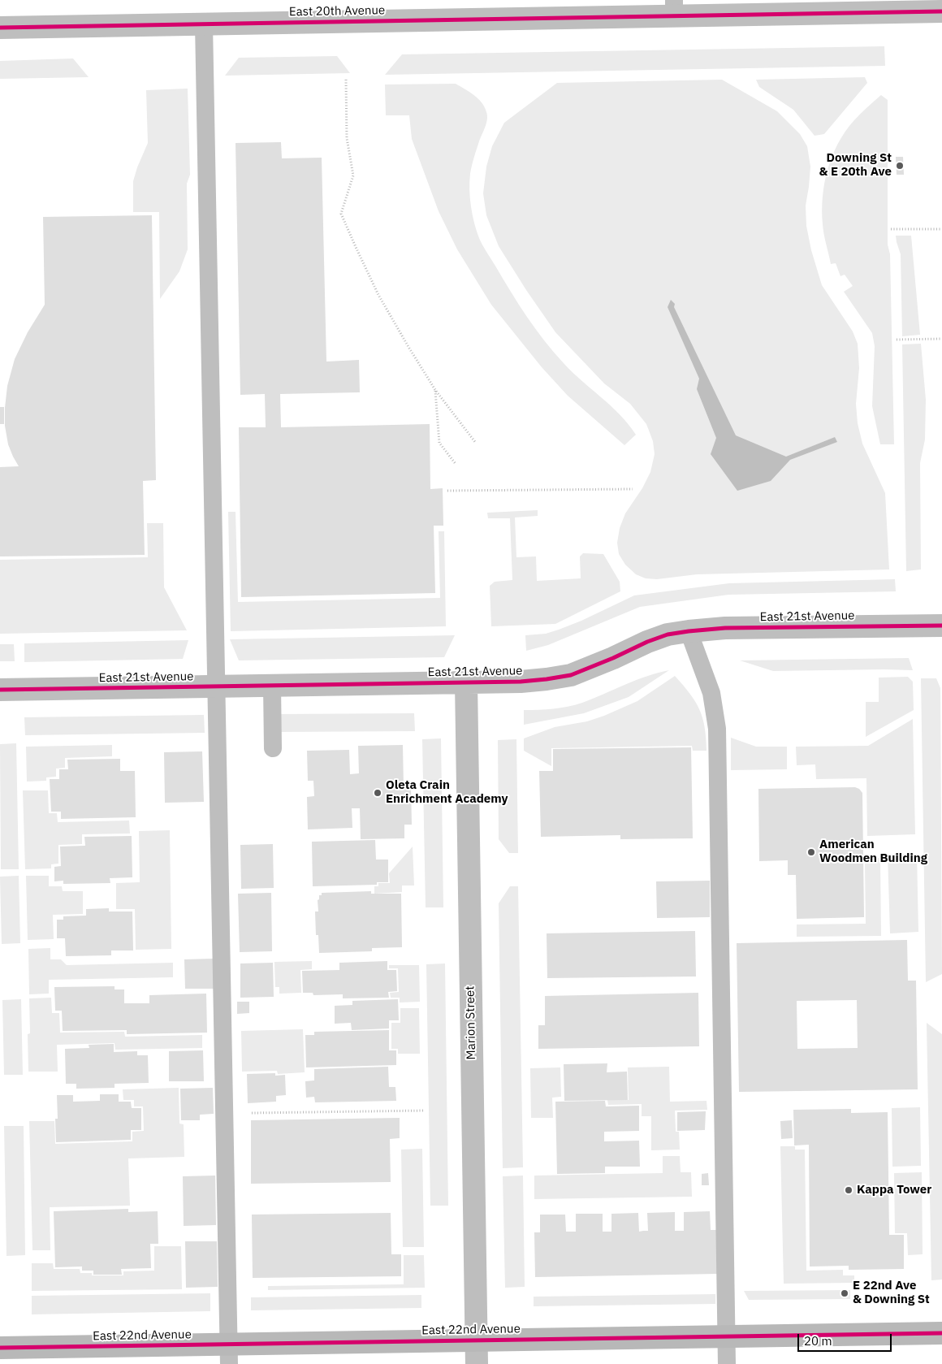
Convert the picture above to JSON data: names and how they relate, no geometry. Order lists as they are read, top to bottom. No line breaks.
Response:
{"streets":{"street":["East 20th Avenue","East 21st Avenue","Marion Street","East 22nd Avenue"]},"crossings":[["East 21st Avenue","Marion Street"],["Marion Street","East 22nd Avenue"]],"places":["Downing St & E 20th Ave","Oleta Crain Enrichment Academy","American Woodmen Building","Kappa Tower","E 22nd Ave & Downing St"],"scale_bar":"20 m"}
